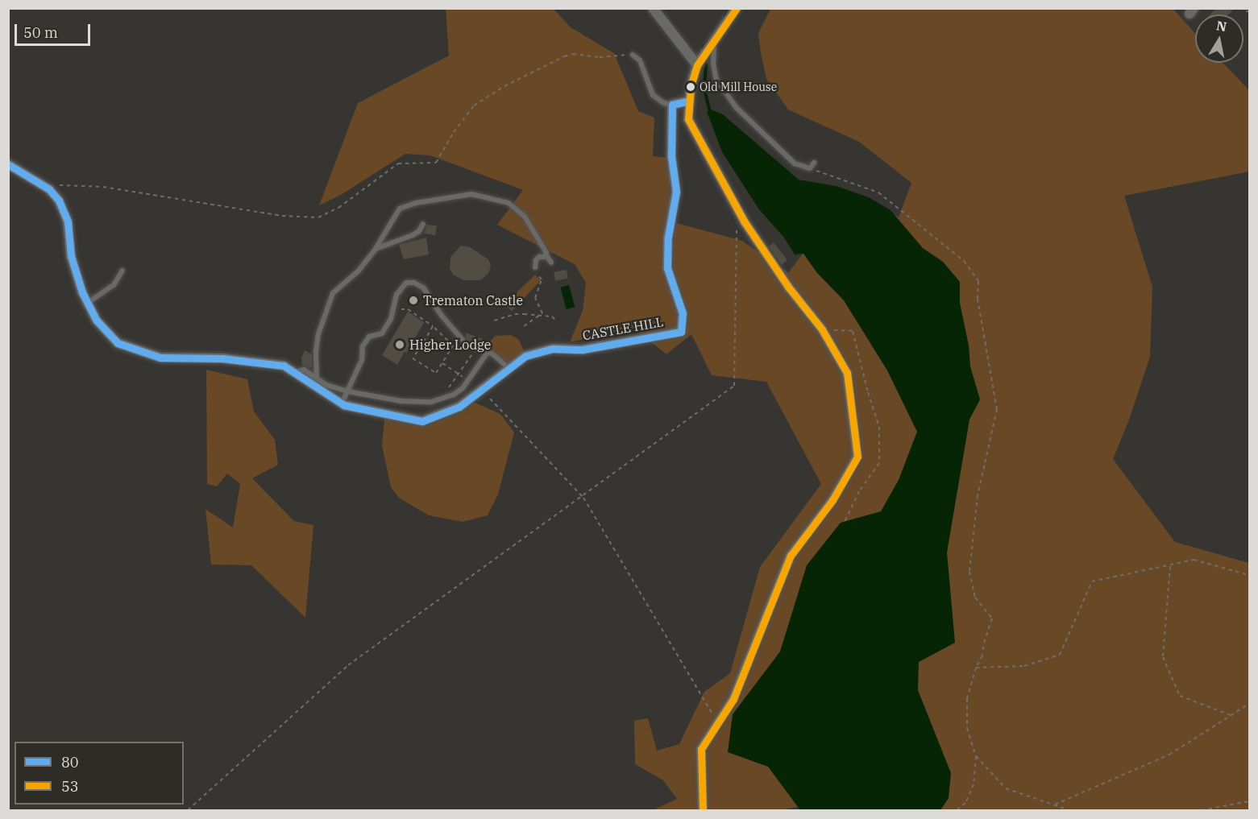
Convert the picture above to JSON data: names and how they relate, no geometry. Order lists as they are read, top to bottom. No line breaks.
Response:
{"streets":{"street":["CASTLE HILL"]},"places":["Old Mill House","Trematon Castle","Higher Lodge"],"lines":["transit line 53","transit line 80"],"legend":["80","53"],"scale_bar":"50 m","north":"top"}
